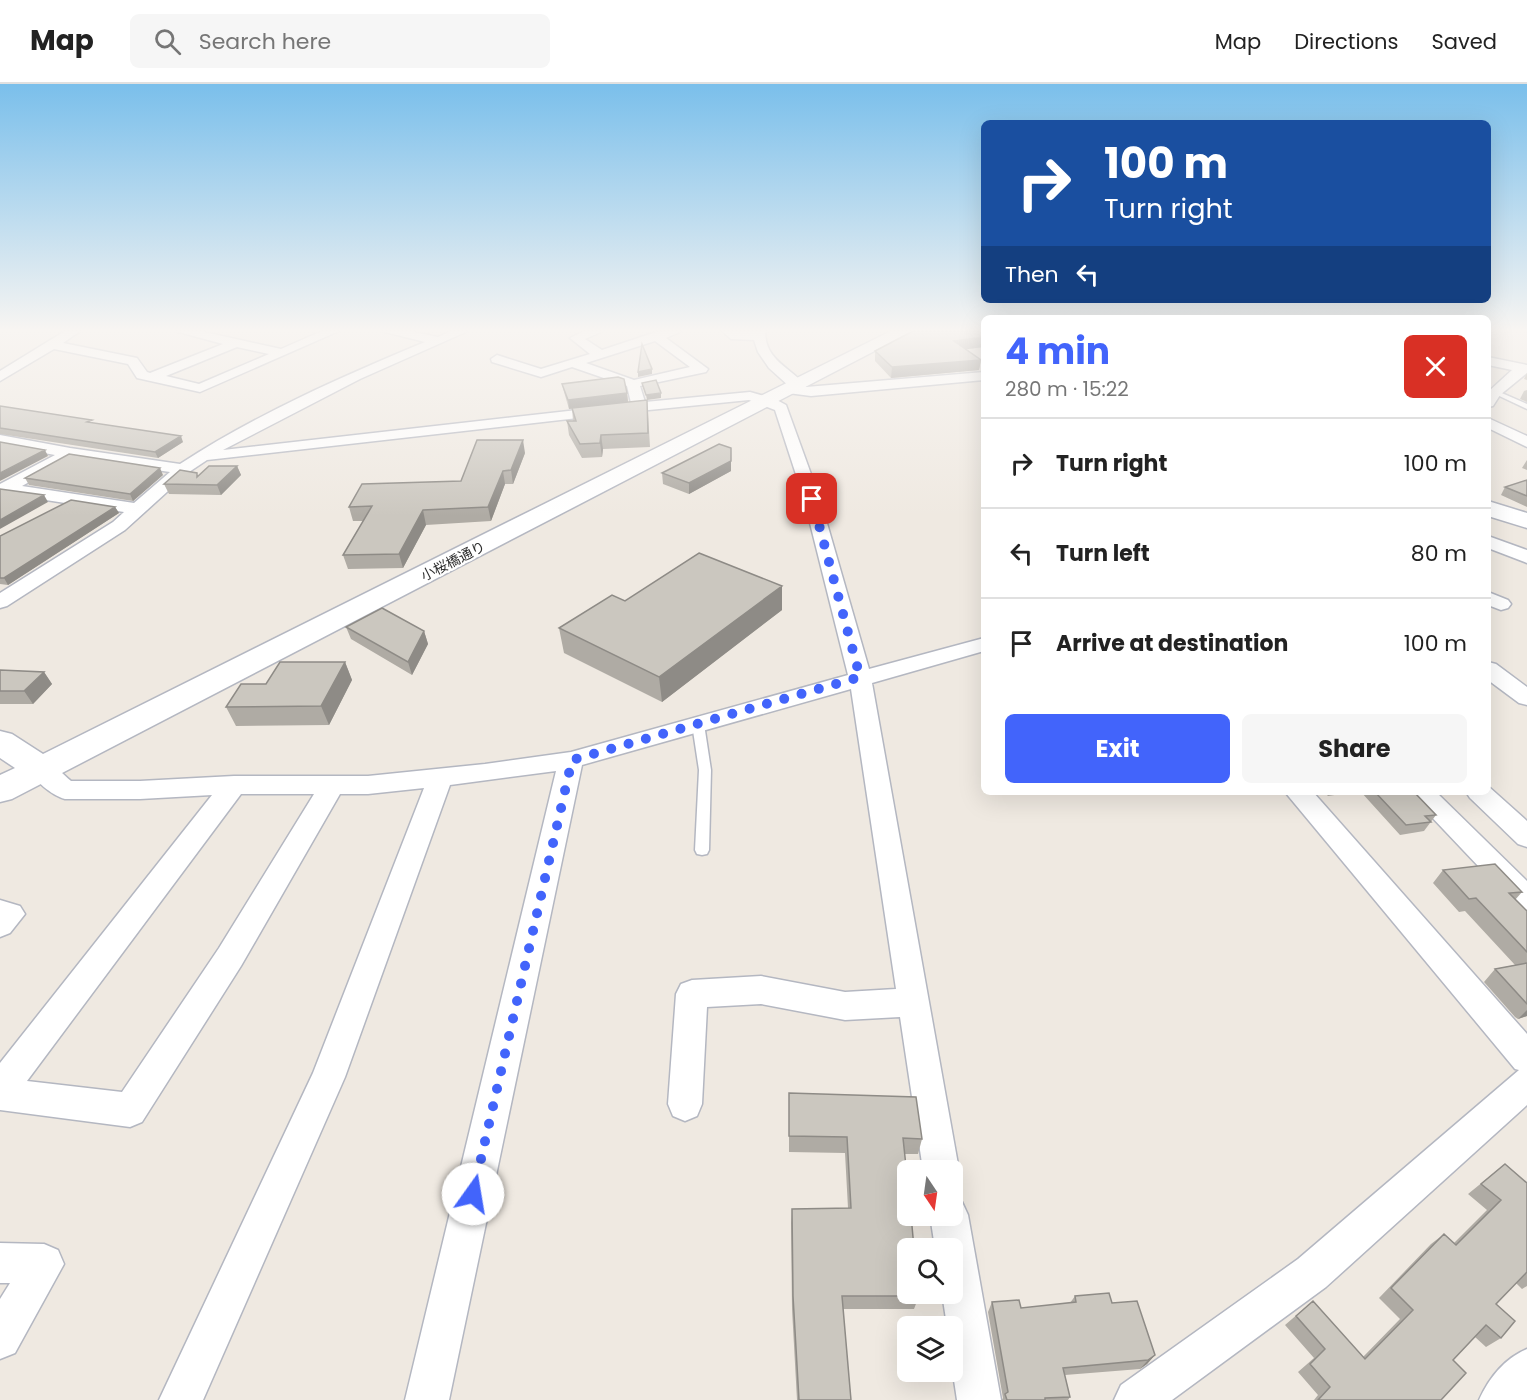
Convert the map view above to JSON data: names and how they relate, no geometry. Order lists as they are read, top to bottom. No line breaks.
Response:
{"streets":{"street":["小桜橋通り"]},"north":"bottom","page":{"header":"Map","search":"Search here","nav":["Map","Directions","Saved"],"turn":["100 m","Turn right"],"then":"Then","heading":["4 min","280 m · 15:22"],"list":[{"name":"Turn right","value":"100 m"},{"name":"Turn left","value":"80 m"},{"name":"Arrive at destination","value":"100 m"}],"buttons":["Exit","Share"]}}
